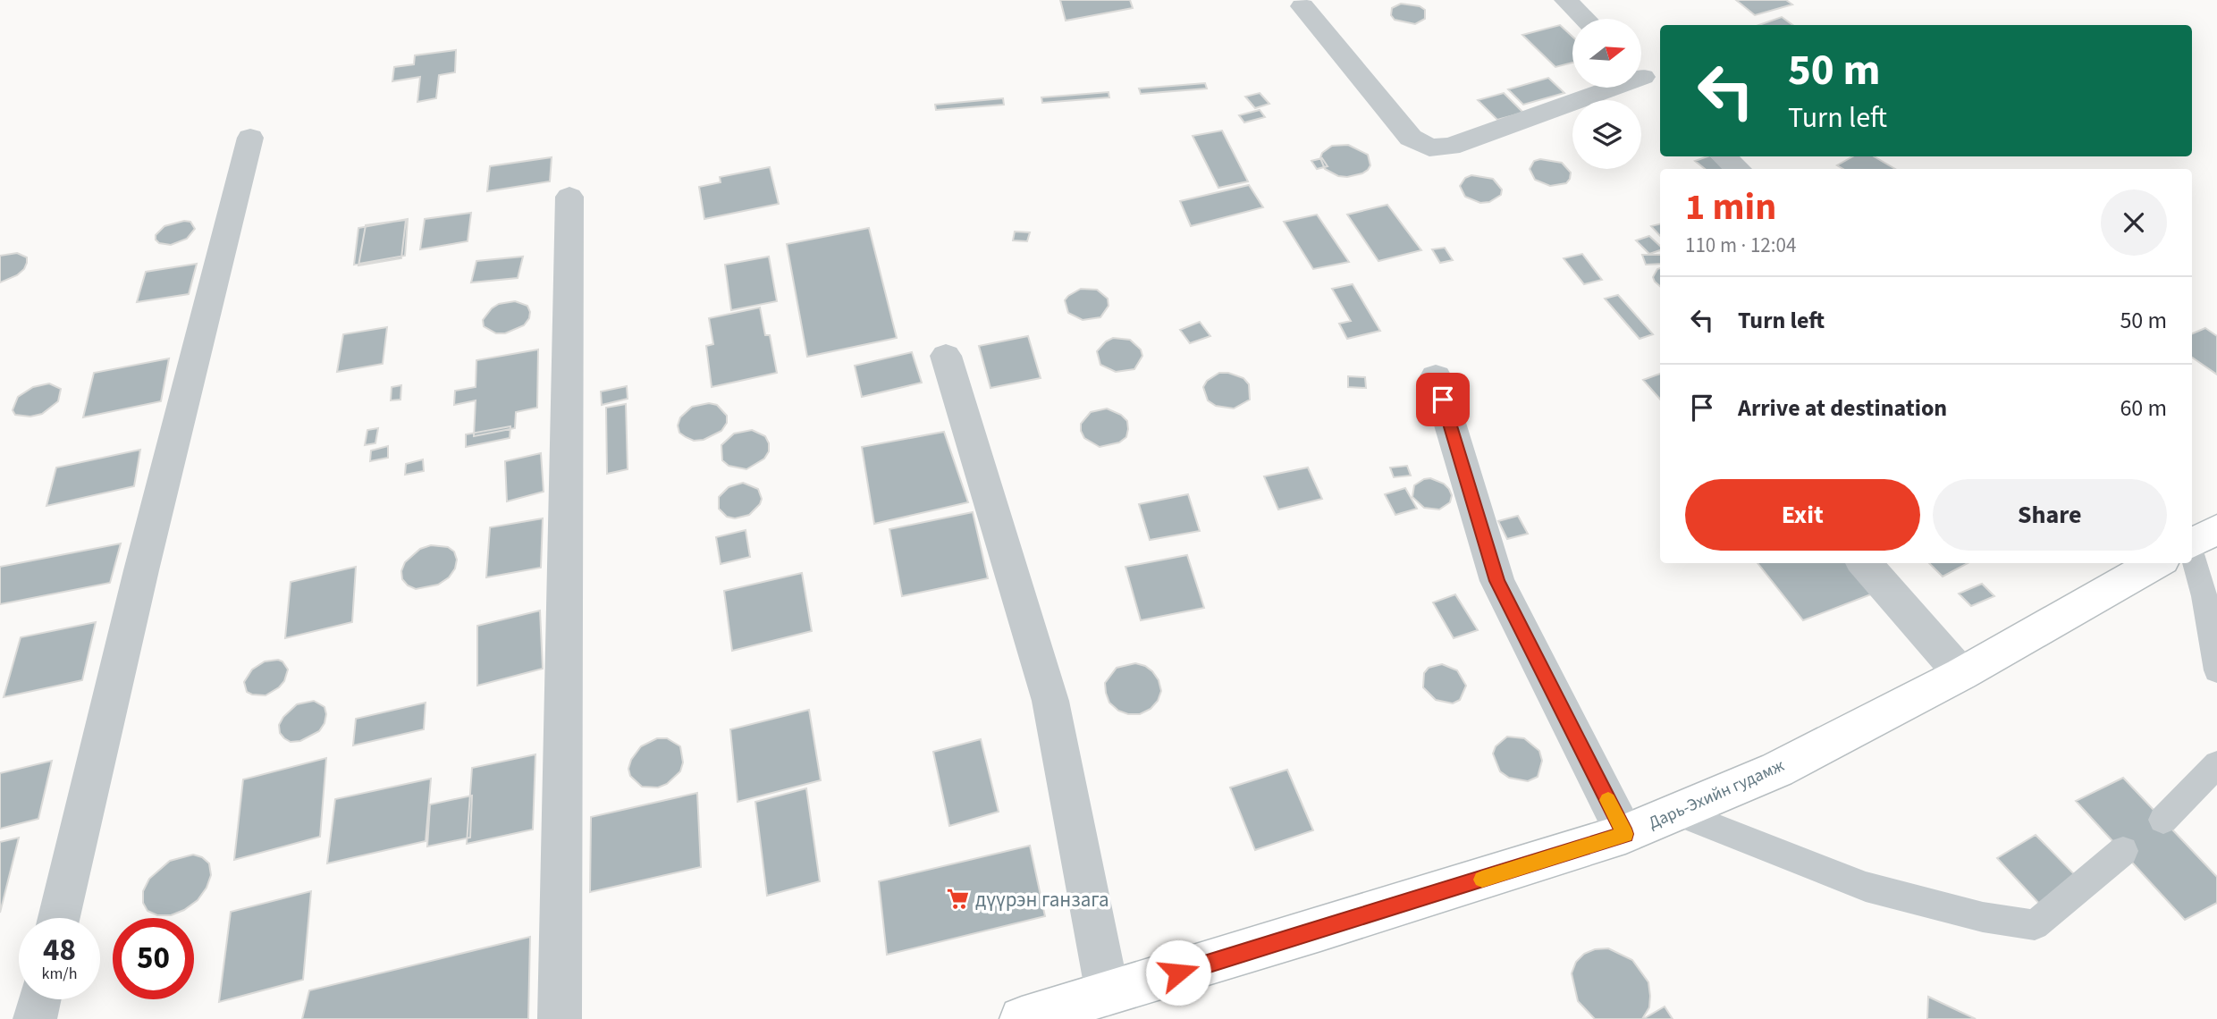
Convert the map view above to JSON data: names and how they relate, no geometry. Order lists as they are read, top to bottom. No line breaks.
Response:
{"streets":{"main road":["Дарь-Эхийн гудамж"]},"places":{"supermarket":["дүүрэн ганзага"]},"north":"right","page":{"turn":["50 m","Turn left"],"heading":["1 min","110 m · 12:04"],"list":[{"name":"Turn left","value":"50 m"},{"name":"Arrive at destination","value":"60 m"}],"buttons":["Exit","Share"],"speed":"48 km/h","limit":"50"}}
